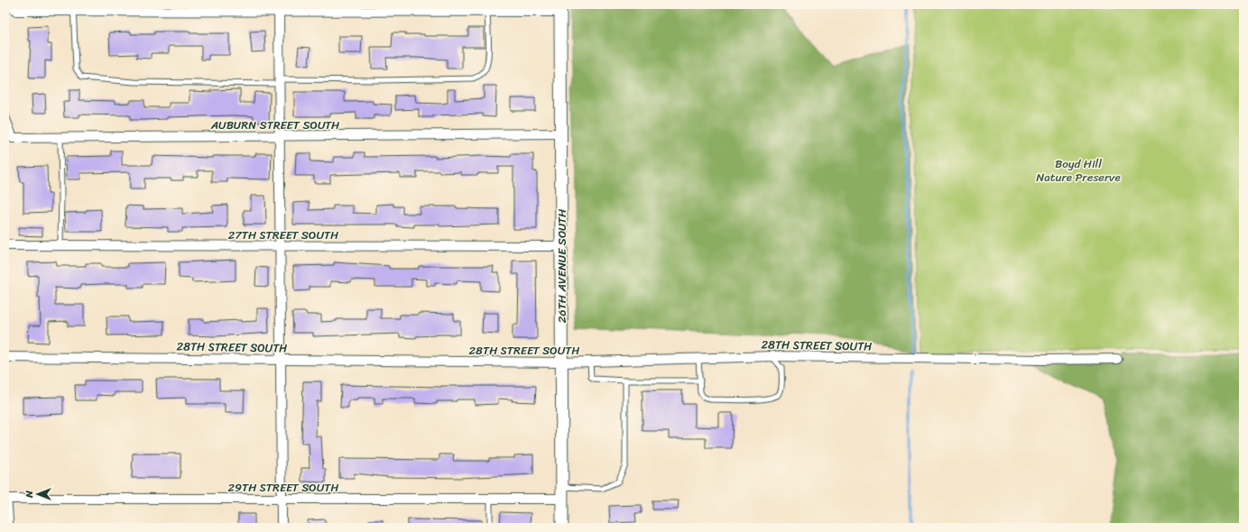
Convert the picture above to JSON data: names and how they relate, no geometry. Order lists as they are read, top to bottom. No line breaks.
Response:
{"streets":{"street":["AUBURN STREET SOUTH","27TH STREET SOUTH","26TH AVENUE SOUTH","28TH STREET SOUTH","29TH STREET SOUTH"]},"crossings":[["AUBURN STREET SOUTH","26TH AVENUE SOUTH"],["27TH STREET SOUTH","26TH AVENUE SOUTH"],["26TH AVENUE SOUTH","28TH STREET SOUTH"],["26TH AVENUE SOUTH","29TH STREET SOUTH"]],"parks":["Boyd Hill Nature Preserve"],"north":"left"}
